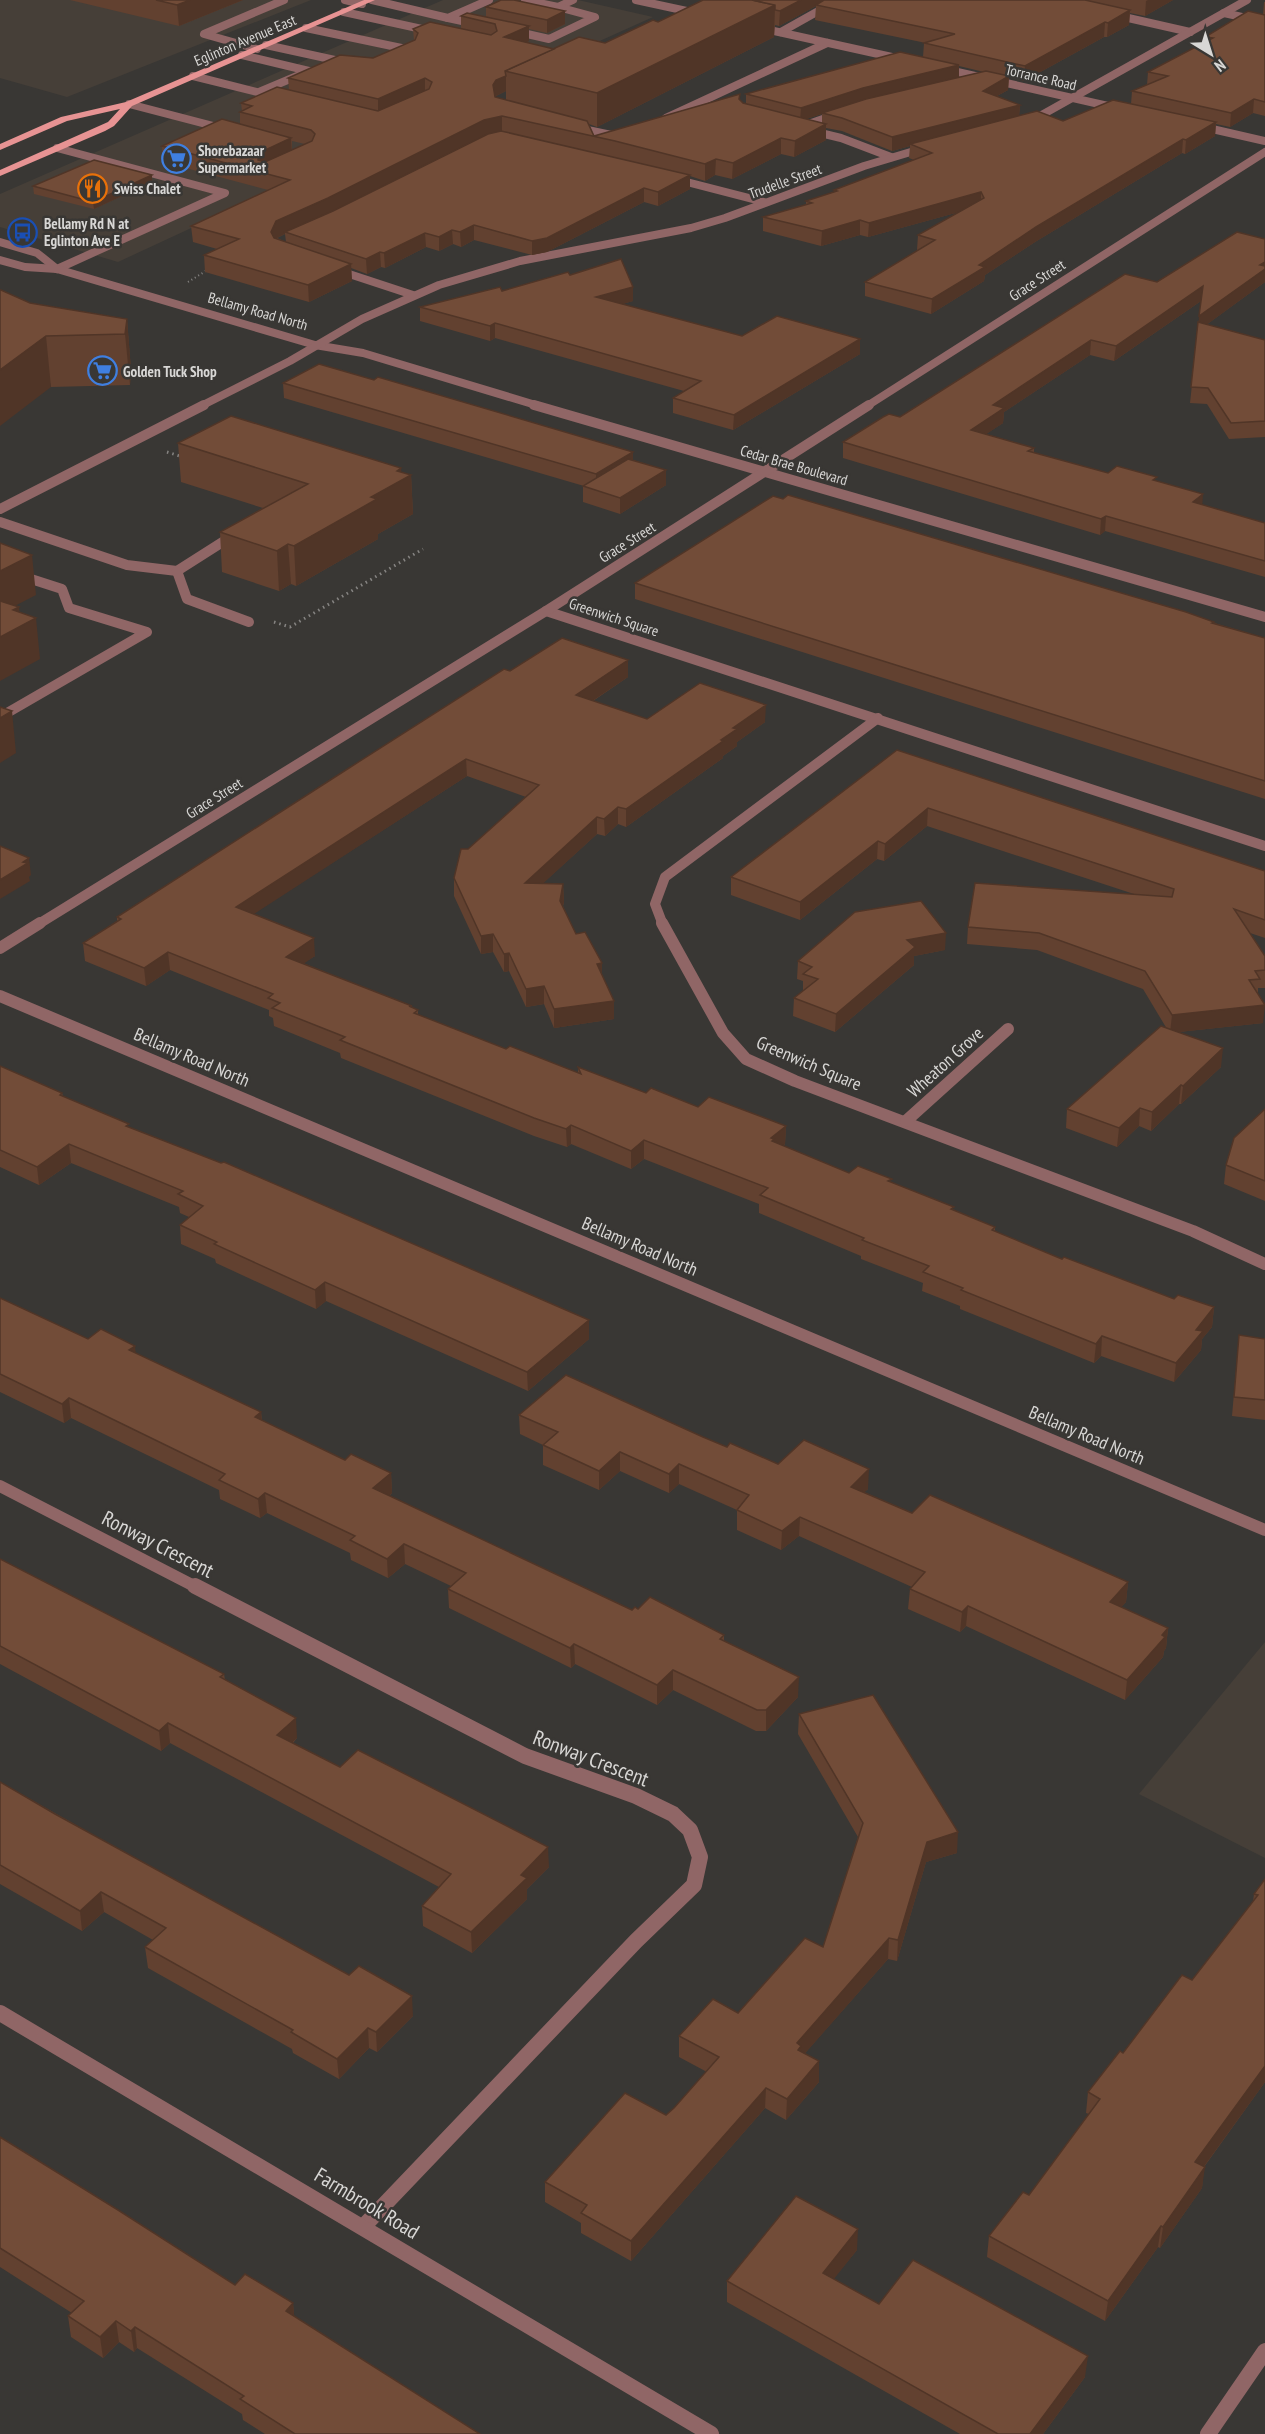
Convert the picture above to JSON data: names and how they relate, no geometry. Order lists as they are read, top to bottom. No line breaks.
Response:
{"streets":{"main road":["Eglinton Avenue East"],"street":["Torrance Road","Trudelle Street","Grace Street","Bellamy Road North","Cedar Brae Boulevard","Greenwich Square","Wheaton Grove","Ronway Crescent","Farmbrook Road"]},"crossings":[["Trudelle Street","Bellamy Road North"],["Trudelle Street","Cedar Brae Boulevard"],["Grace Street","Cedar Brae Boulevard"],["Grace Street","Greenwich Square"],["Bellamy Road North","Cedar Brae Boulevard"],["Greenwich Square","Wheaton Grove"],["Ronway Crescent","Farmbrook Road"]],"places":{"supermarket":["Shorebazaar Supermarket","Golden Tuck Shop"],"restaurant":["Swiss Chalet"],"bus stop":["Bellamy Rd N at Eglinton Ave E"]},"north":"bottom right"}
